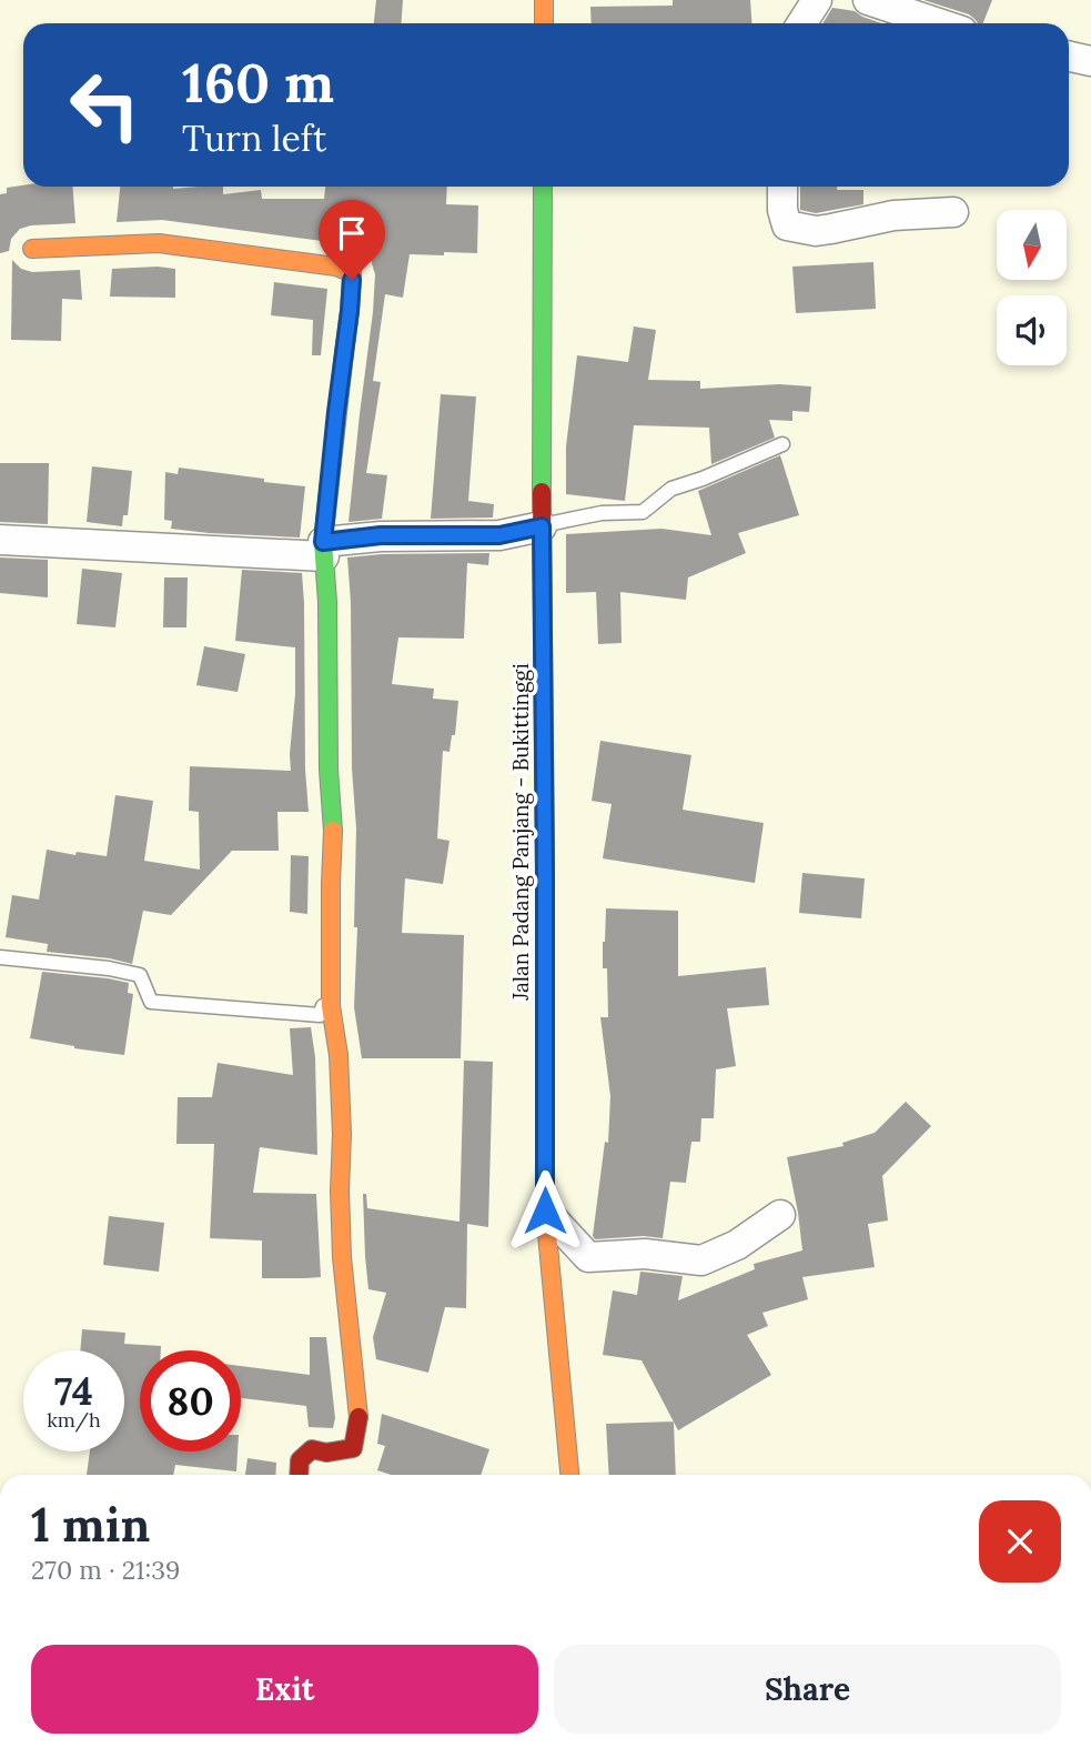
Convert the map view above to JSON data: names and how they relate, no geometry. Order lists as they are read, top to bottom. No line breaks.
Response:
{"streets":{"main road":["Jalan Padang Panjang - Bukittinggi"]},"north":"bottom","page":{"turn":["160 m","Turn left"],"speed":"74 km/h","limit":"80","heading":["1 min","270 m · 21:39"],"buttons":["Exit","Share"]}}
